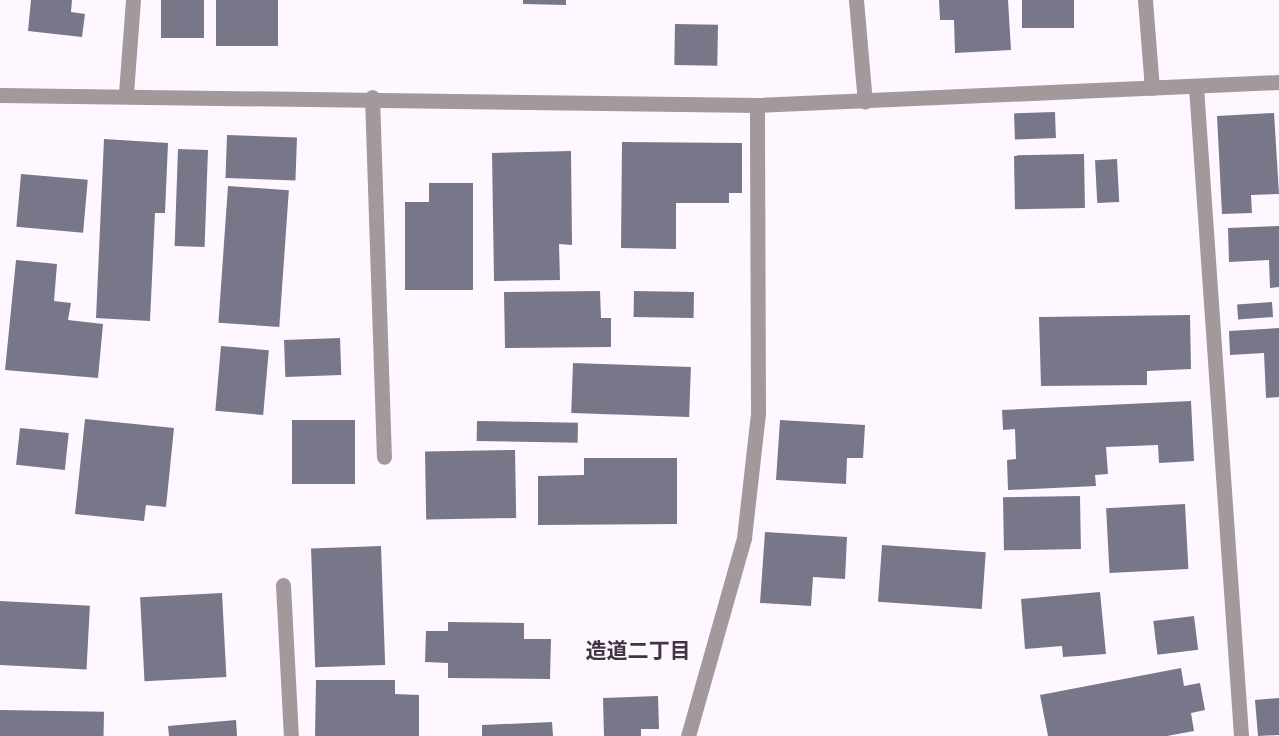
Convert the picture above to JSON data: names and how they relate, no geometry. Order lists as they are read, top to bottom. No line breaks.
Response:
{"districts":["造道二丁目"]}
